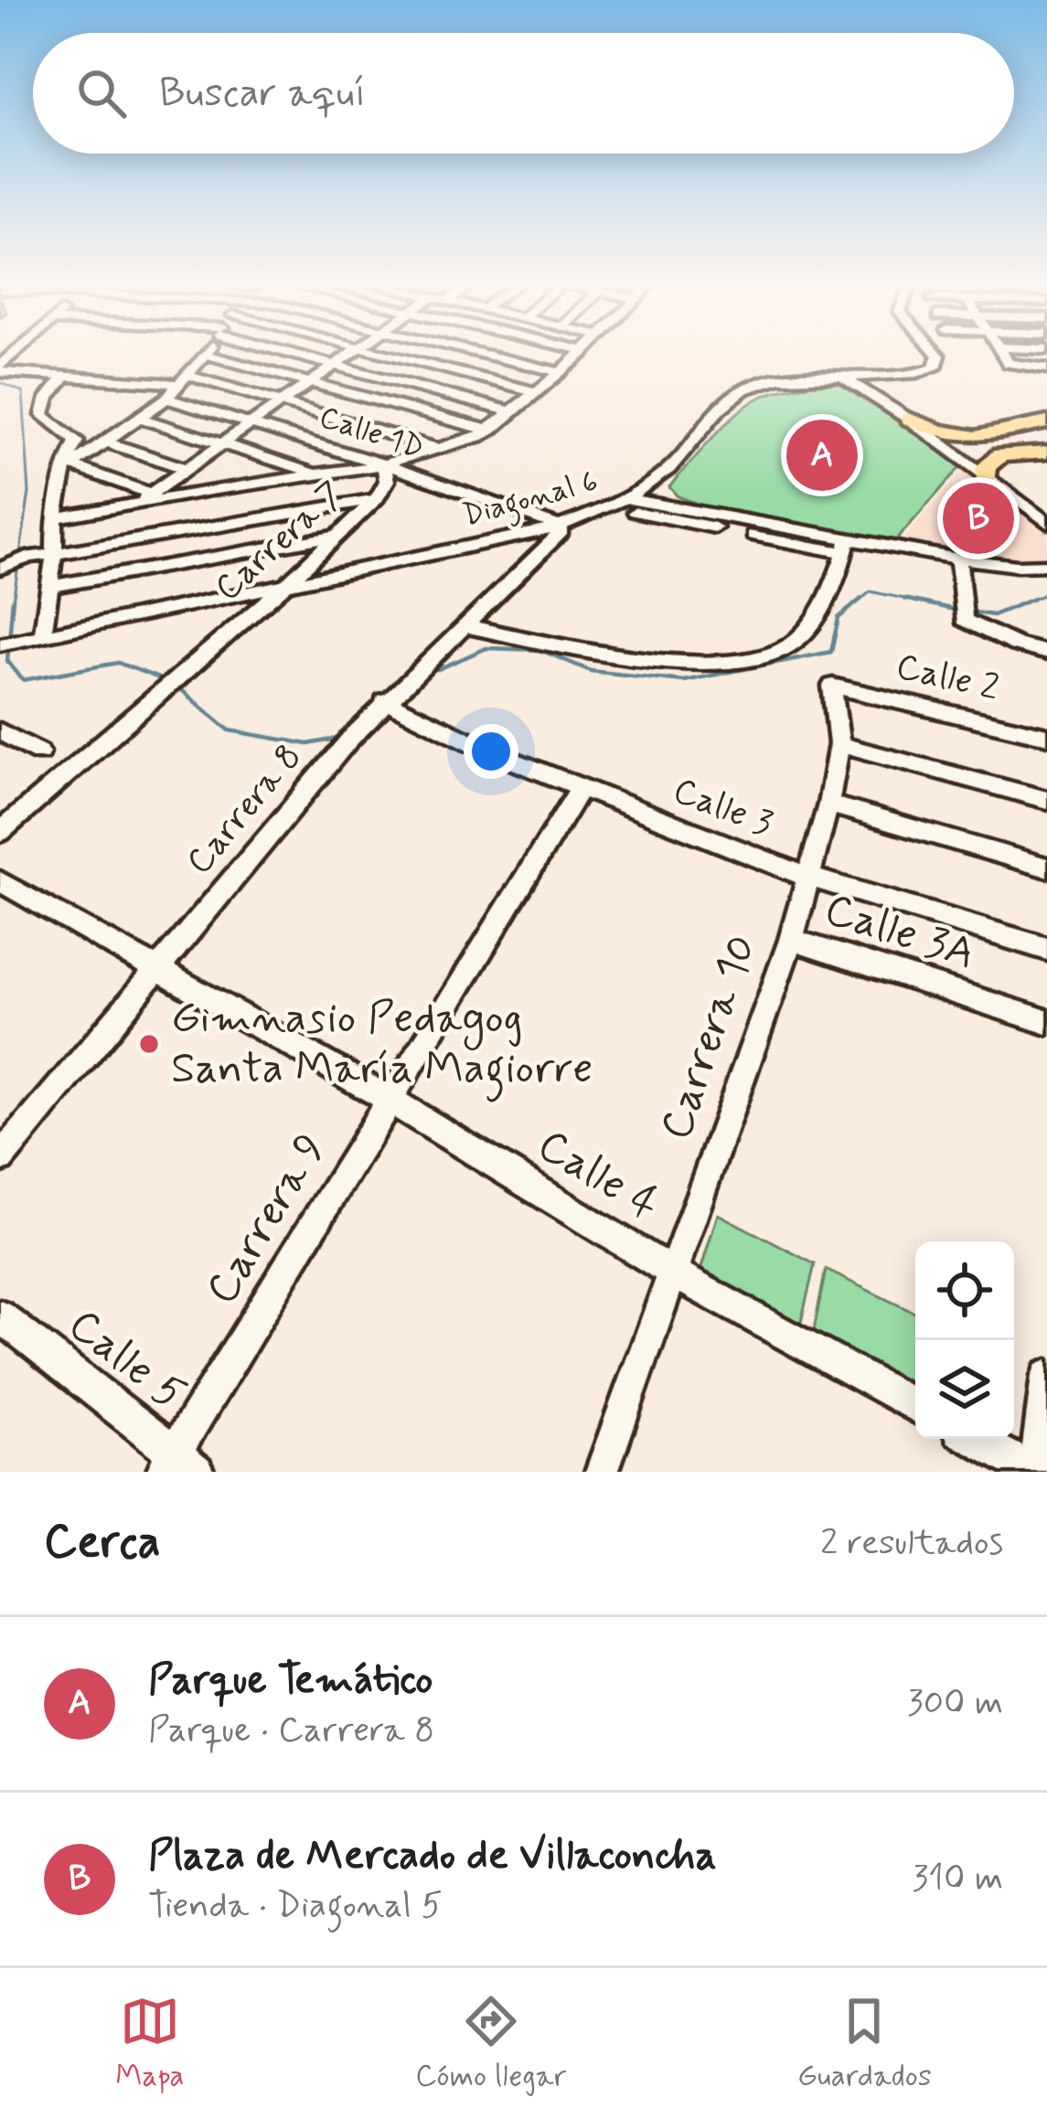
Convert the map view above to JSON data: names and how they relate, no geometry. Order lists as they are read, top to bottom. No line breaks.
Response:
{"streets":{"street":["Calle 1D","Diagonal 6","Carrera 7","Calle 2","Calle 3","Carrera 8","Calle 3A","Carrera 10","Calle 4","Carrera 9","Calle 5"]},"crossings":[["Calle 1D","Diagonal 6"],["Calle 1D","Carrera 7"],["Calle 1D","Carrera 8"],["Diagonal 6","Carrera 7"],["Diagonal 6","Carrera 8"],["Calle 2","Carrera 10"],["Calle 3","Carrera 8"],["Calle 3","Carrera 10"],["Calle 3","Carrera 9"],["Carrera 8","Calle 4"],["Calle 3A","Carrera 10"],["Carrera 10","Calle 4"],["Calle 4","Carrera 9"],["Carrera 9","Calle 5"]],"places":["Gimnasio Pedagog Santa María Magiorre"],"page":{"search":"Buscar aquí","pins":["A","B"],"heading":["Cerca","2 resultados"],"list":[{"mark":"A","name":"Parque Temático","note":"Parque · Carrera 8","value":"300 m"},{"mark":"B","name":"Plaza de Mercado de Villaconcha","note":"Tienda · Diagonal 5","value":"310 m"}],"nav":["Mapa","Cómo llegar","Guardados"]}}
